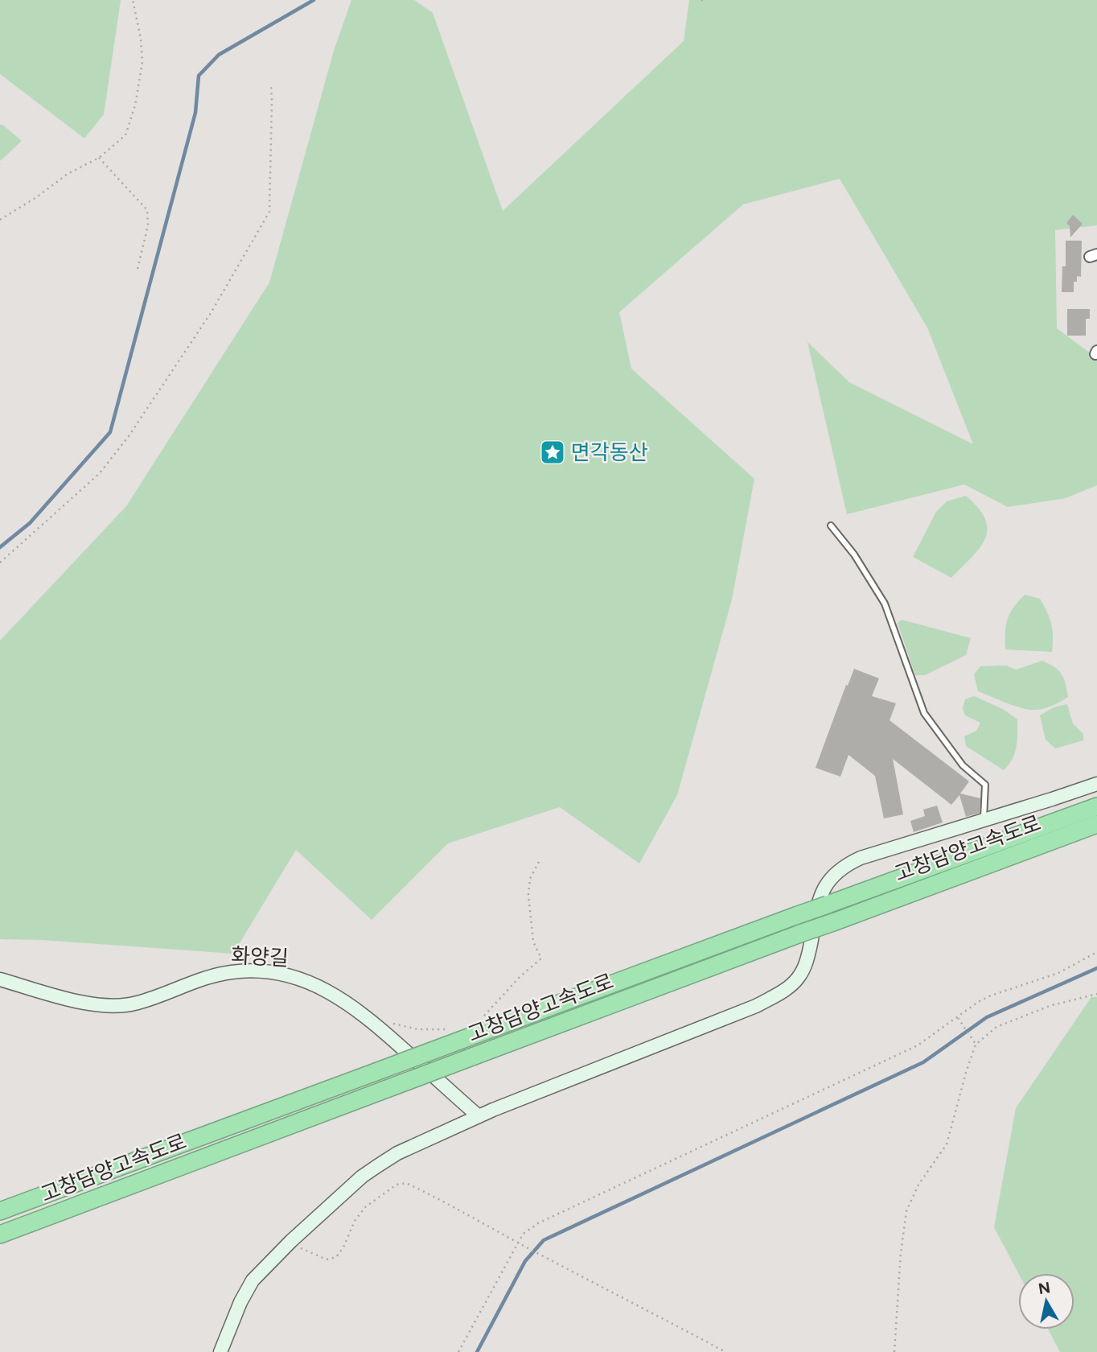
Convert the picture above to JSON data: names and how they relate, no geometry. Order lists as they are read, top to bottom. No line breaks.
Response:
{"streets":{"highway":["고창담양고속도로"],"street":["화양길"]},"places":{"place":["면각동산"]},"north":"top"}
